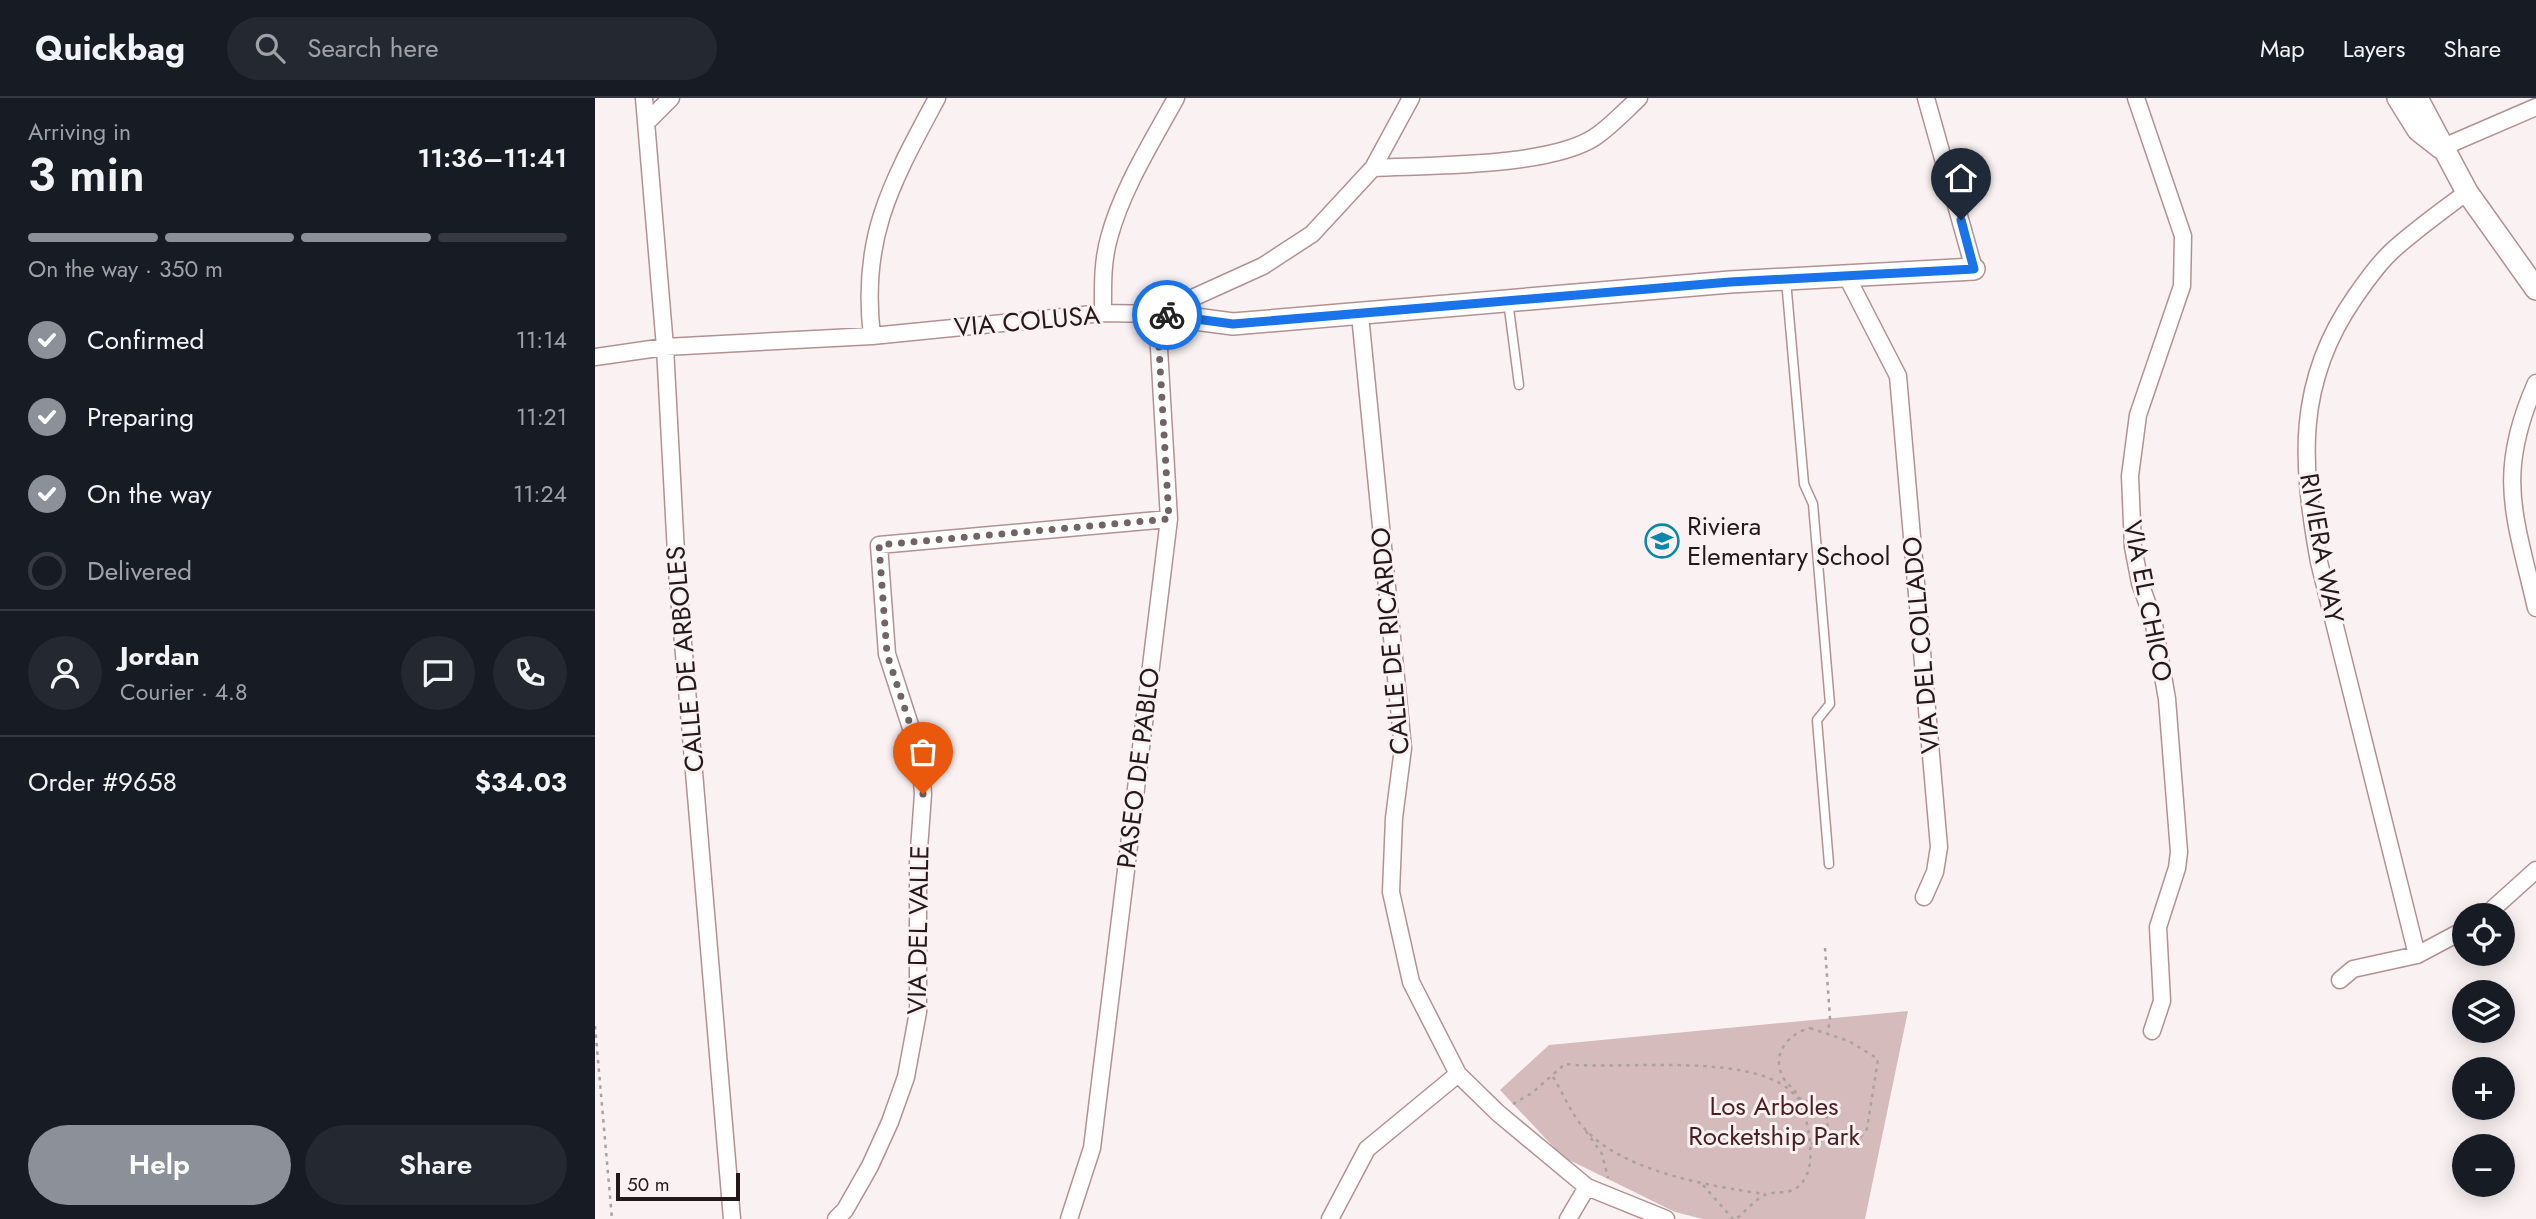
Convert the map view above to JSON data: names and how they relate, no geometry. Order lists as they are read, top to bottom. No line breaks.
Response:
{"streets":{"street":["VIA COLUSA","RIVIERA WAY","VIA EL CHICO","CALLE DE RICARDO","VIA DEL COLLADO","CALLE DE ARBOLES","PASEO DE PABLO","VIA DEL VALLE"]},"crossings":[["VIA COLUSA","CALLE DE ARBOLES"],["VIA COLUSA","PASEO DE PABLO"],["PASEO DE PABLO","VIA DEL VALLE"]],"parks":["Los Arboles Rocketship Park"],"places":{"school or university":["Riviera Elementary School"]},"scale_bar":"50 m","page":{"header":"Quickbag","search":"Search here","nav":["Map","Layers","Share"],"heading":["3 min","Arriving in","11:36–11:41"],"panel":["Jordan","Courier · 4.8","Order #9658","$34.03"],"bar":"On the way · 350 m","list":[["Confirmed","11:14"],["Preparing","11:21"],["On the way","11:24"],"Delivered"],"map_buttons":["+","−"],"buttons":["Help","Share"],"scale":"50 m"}}
